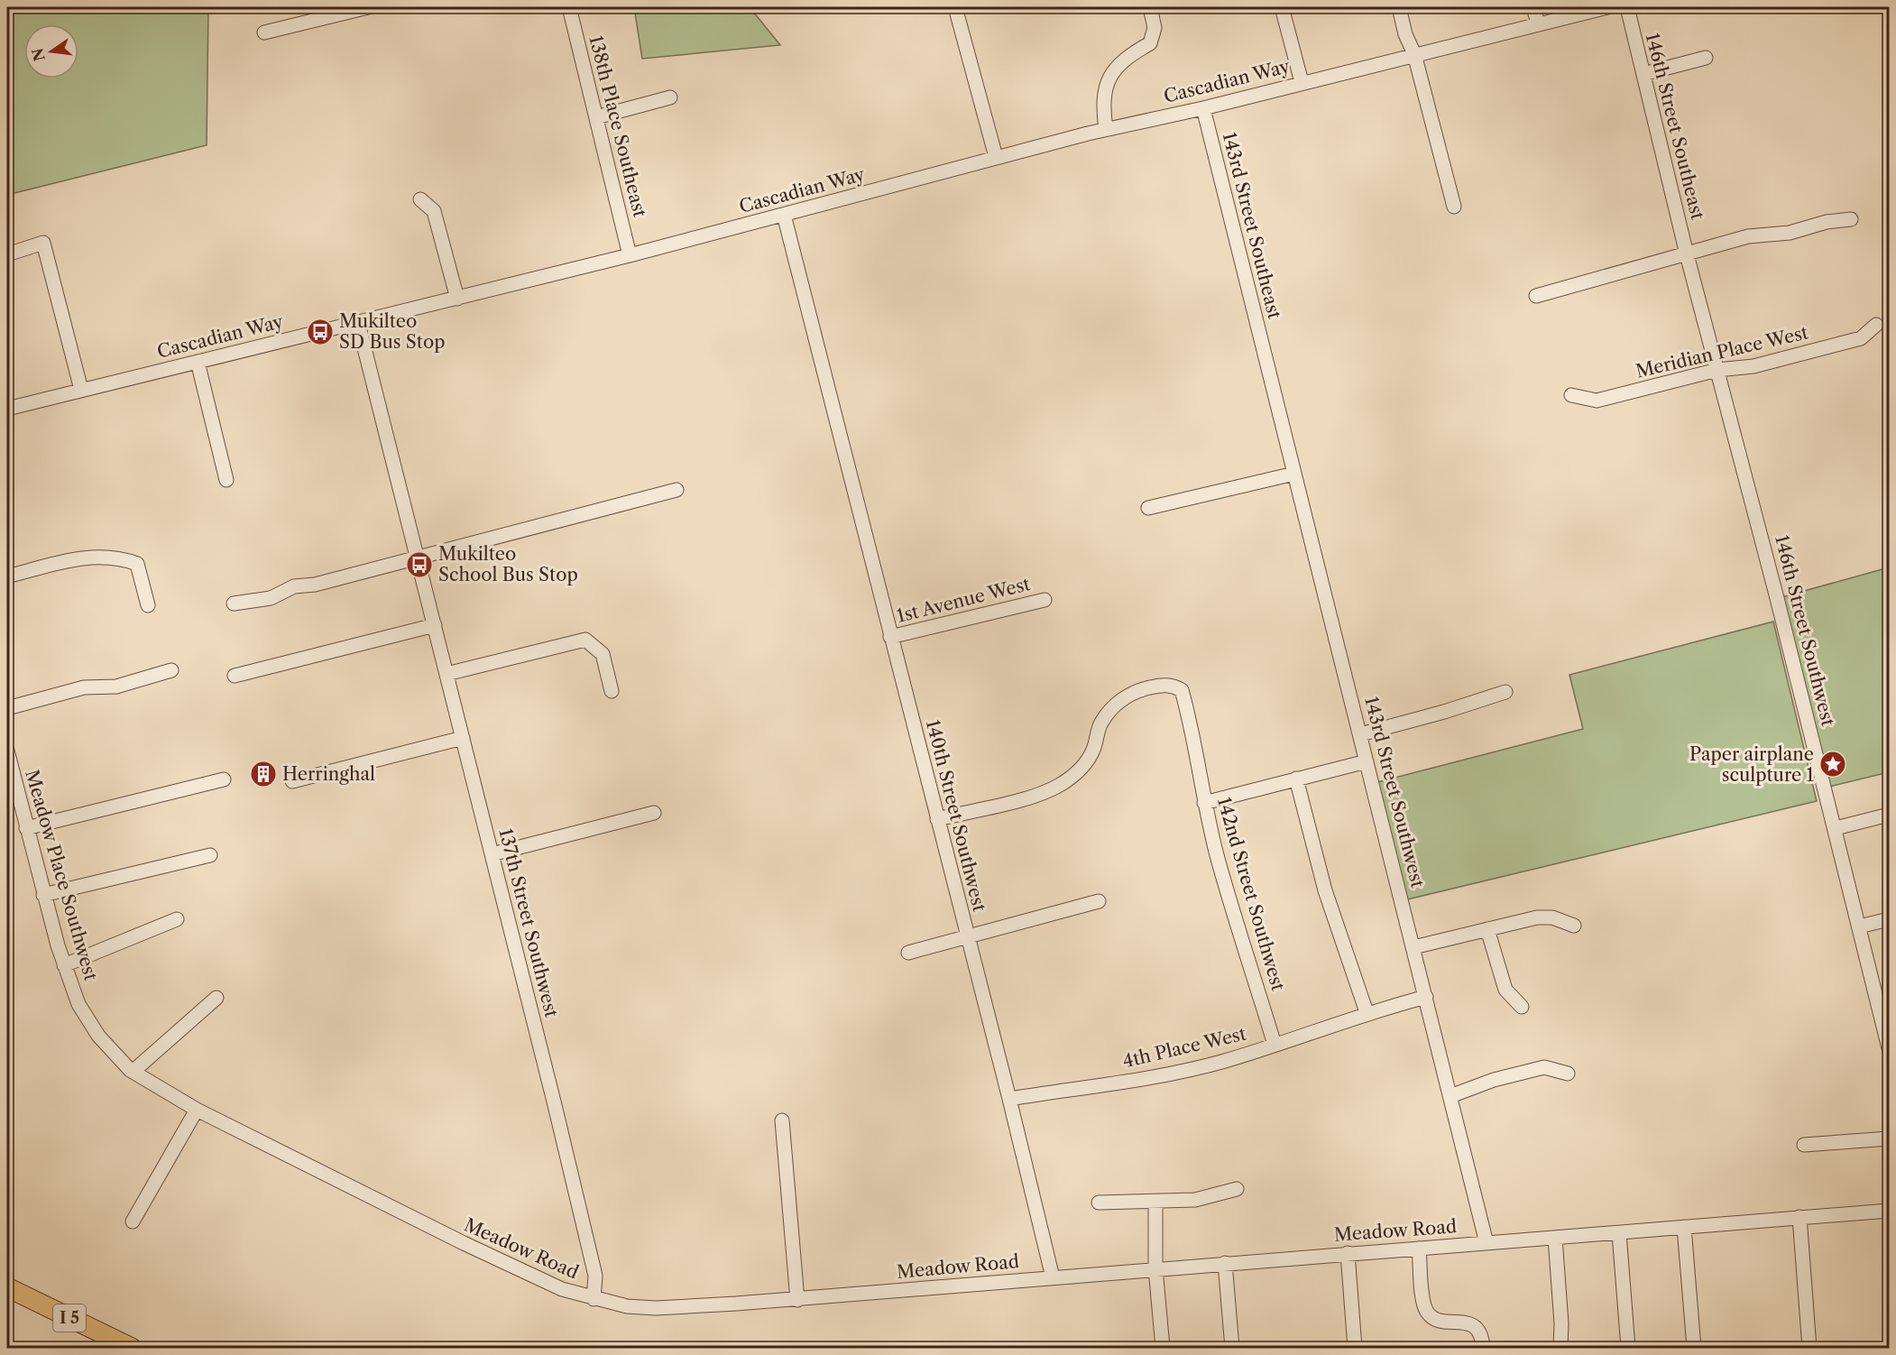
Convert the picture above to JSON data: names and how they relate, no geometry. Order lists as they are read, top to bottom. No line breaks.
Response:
{"streets":{"highway":["I 5"],"street":["Cascadian Way","138th Place Southeast","146th Street Southeast","143rd Street Southeast","Meridian Place West","1st Avenue West","146th Street Southwest","143rd Street Southwest","140th Street Southwest","Meadow Place Southwest","142nd Street Southwest","137th Street Southwest","4th Place West","Meadow Road"]},"crossings":[["Cascadian Way","138th Place Southeast"],["Cascadian Way","143rd Street Southeast"],["Cascadian Way","140th Street Southwest"],["Cascadian Way","137th Street Southwest"],["146th Street Southeast","146th Street Southwest"],["143rd Street Southeast","143rd Street Southwest"],["Meridian Place West","146th Street Southwest"],["1st Avenue West","140th Street Southwest"],["143rd Street Southwest","4th Place West"],["143rd Street Southwest","Meadow Road"],["140th Street Southwest","142nd Street Southwest"],["140th Street Southwest","4th Place West"],["140th Street Southwest","Meadow Road"],["Meadow Place Southwest","Meadow Road"],["142nd Street Southwest","4th Place West"],["137th Street Southwest","Meadow Road"]],"places":{"bus stop":["Mukilteo SD Bus Stop","Mukilteo School Bus Stop"],"place":["Paper airplane sculpture 1"],"building":["Herringhal"]},"north":"left"}
